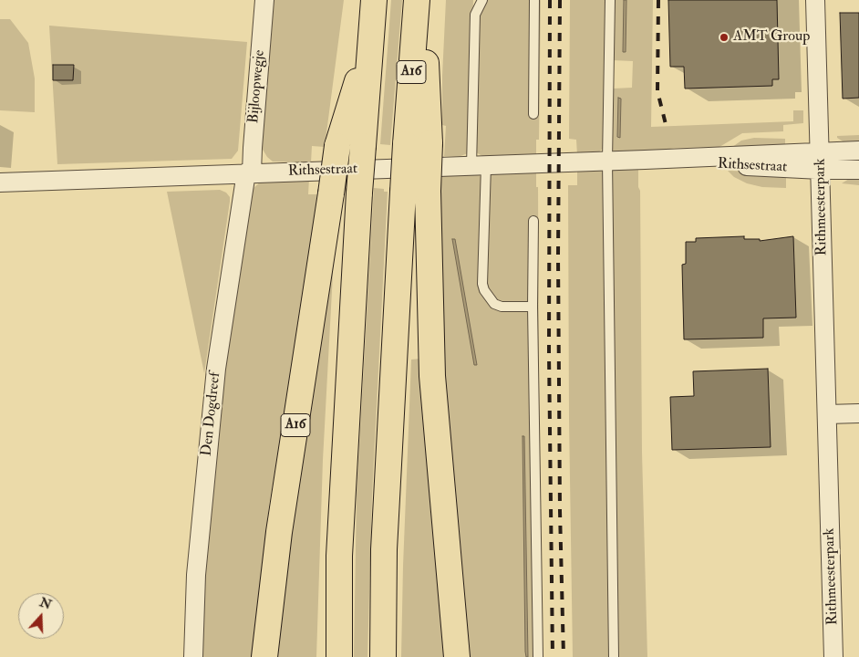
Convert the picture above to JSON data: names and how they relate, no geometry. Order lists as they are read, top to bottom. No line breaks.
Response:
{"streets":{"highway":["A16"],"street":["Bijloopwegje","Rithsestraat","Rithmeesterpark","Den Dogdreef"]},"crossings":[["Bijloopwegje","Rithsestraat"],["Bijloopwegje","Den Dogdreef"],["Rithsestraat","Rithmeesterpark"],["Rithsestraat","Den Dogdreef"]],"places":["AMT Group"],"north":"top"}
